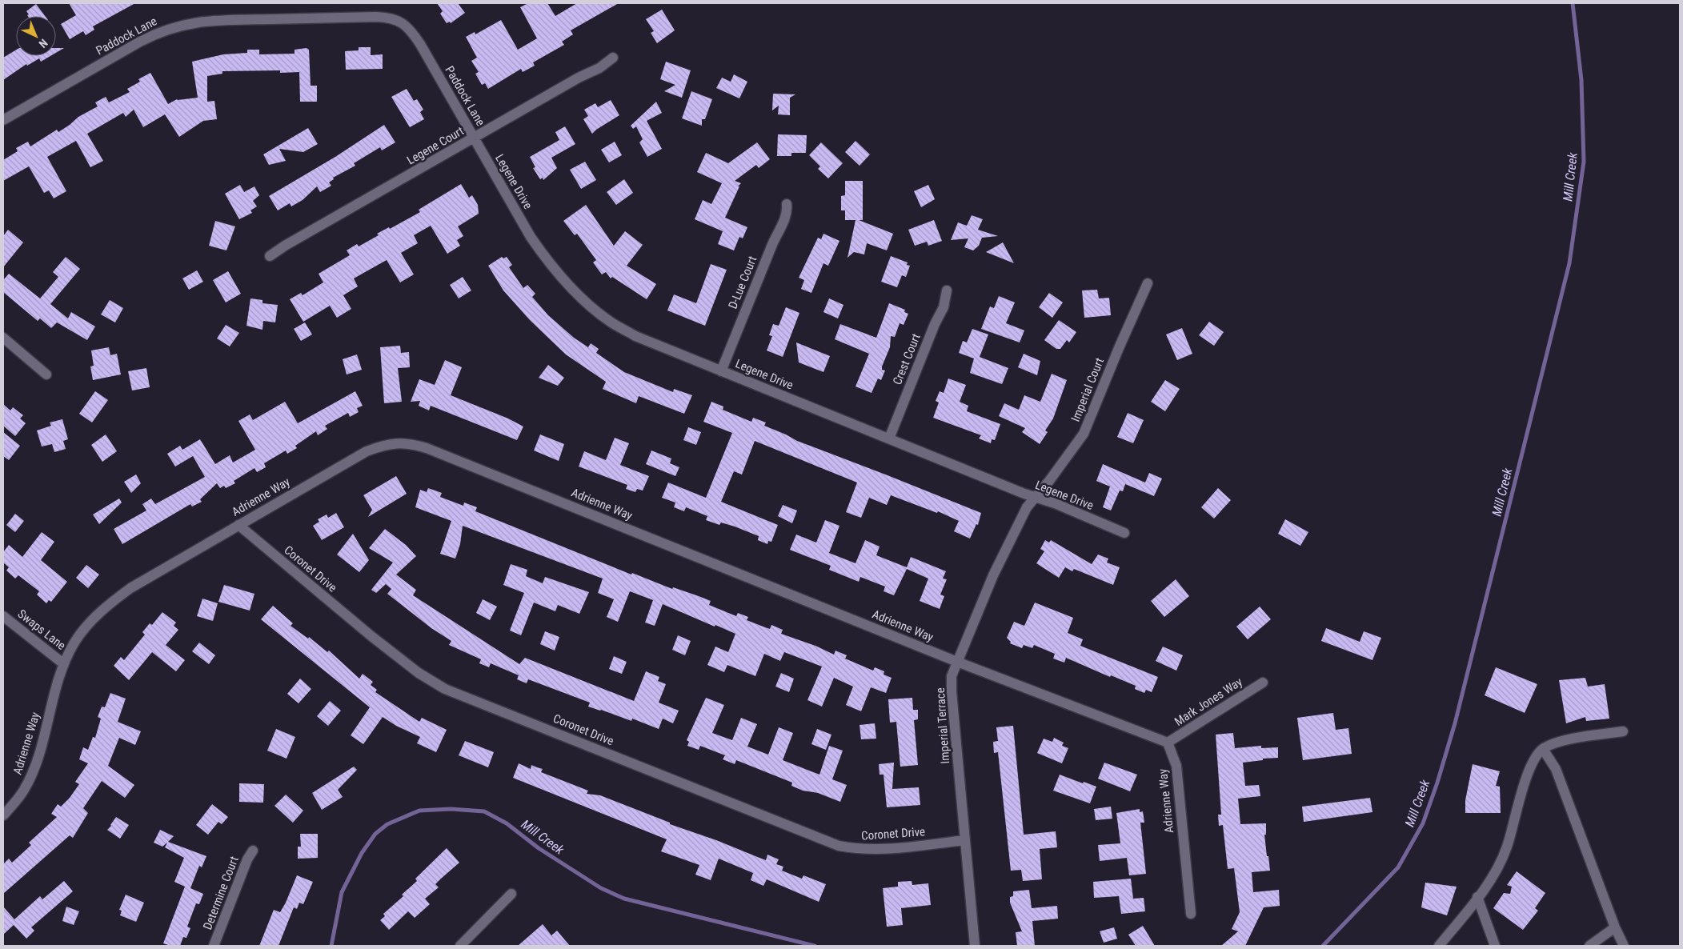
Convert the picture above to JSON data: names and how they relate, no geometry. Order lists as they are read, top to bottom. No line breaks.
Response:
{"streets":{"street":["Paddock Lane","Legene Court","Legene Drive","D-Lue Court","Crest Court","Imperial Court","Adrienne Way","Coronet Drive","Swaps Lane","Mark Jones Way","Imperial Terrace","Determine Court"]},"crossings":[["Paddock Lane","Legene Court"],["Paddock Lane","Legene Drive"],["Legene Court","Legene Drive"],["Legene Drive","D-Lue Court"],["Legene Drive","Crest Court"],["Legene Drive","Imperial Court"],["Legene Drive","Imperial Terrace"],["Imperial Court","Imperial Terrace"],["Adrienne Way","Coronet Drive"],["Adrienne Way","Swaps Lane"],["Adrienne Way","Mark Jones Way"],["Adrienne Way","Imperial Terrace"],["Coronet Drive","Imperial Terrace"]],"water":["Mill Creek"],"north":"bottom right"}
